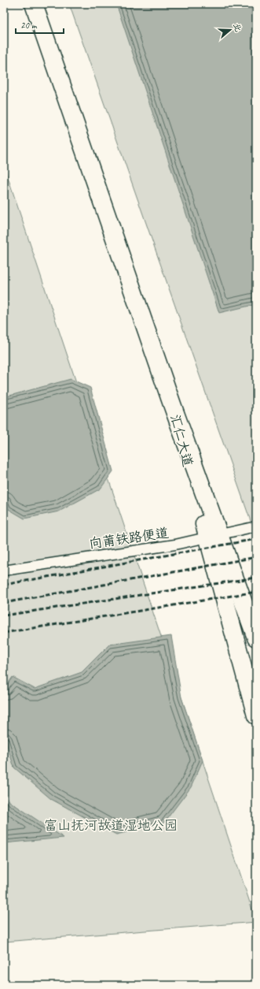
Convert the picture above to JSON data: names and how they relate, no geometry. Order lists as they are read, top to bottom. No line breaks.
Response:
{"streets":{"main road":["汇仁大道"],"lane":["向莆铁路便道"]},"crossings":[["汇仁大道","向莆铁路便道"]],"parks":["富山抚河故道湿地公园"],"scale_bar":"20 m","north":"right"}
